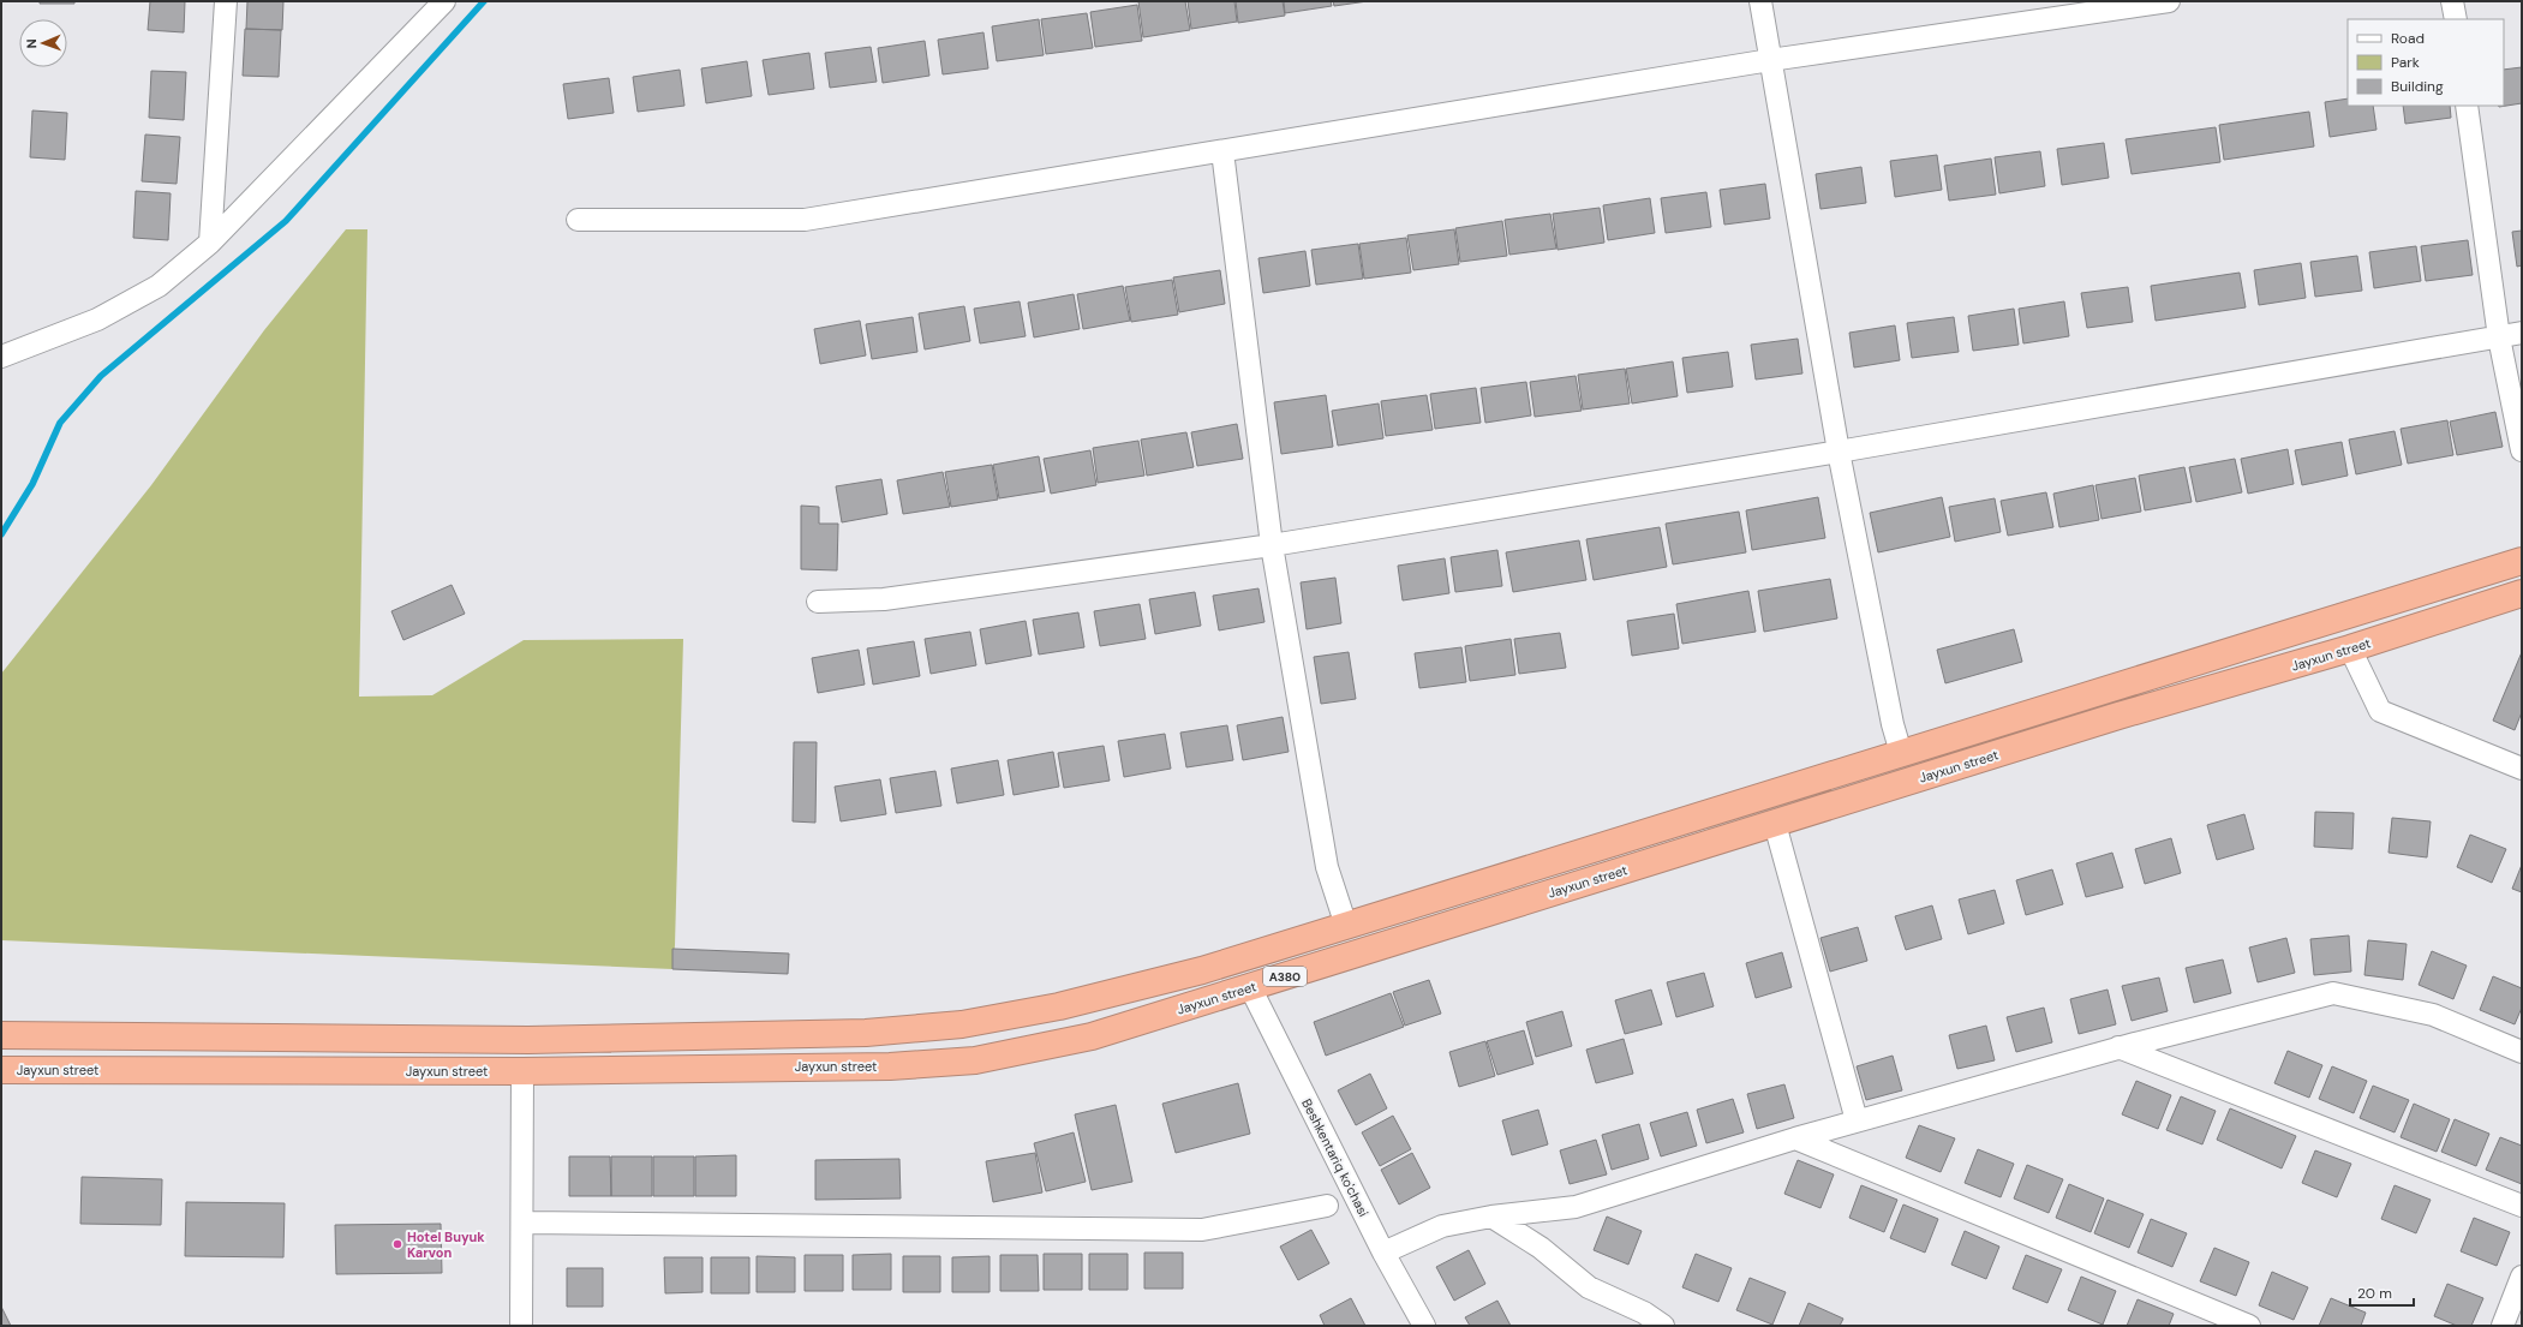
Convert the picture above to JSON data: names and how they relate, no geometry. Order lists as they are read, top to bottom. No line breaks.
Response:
{"streets":{"highway":["Jayxun street","A380"],"street":["Beshkentariq ko'chasi"]},"crossings":[["Jayxun street","Beshkentariq ko'chasi"]],"places":["Hotel Buyuk Karvon"],"legend":["Road","Park","Building"],"scale_bar":"20 m","north":"left"}
